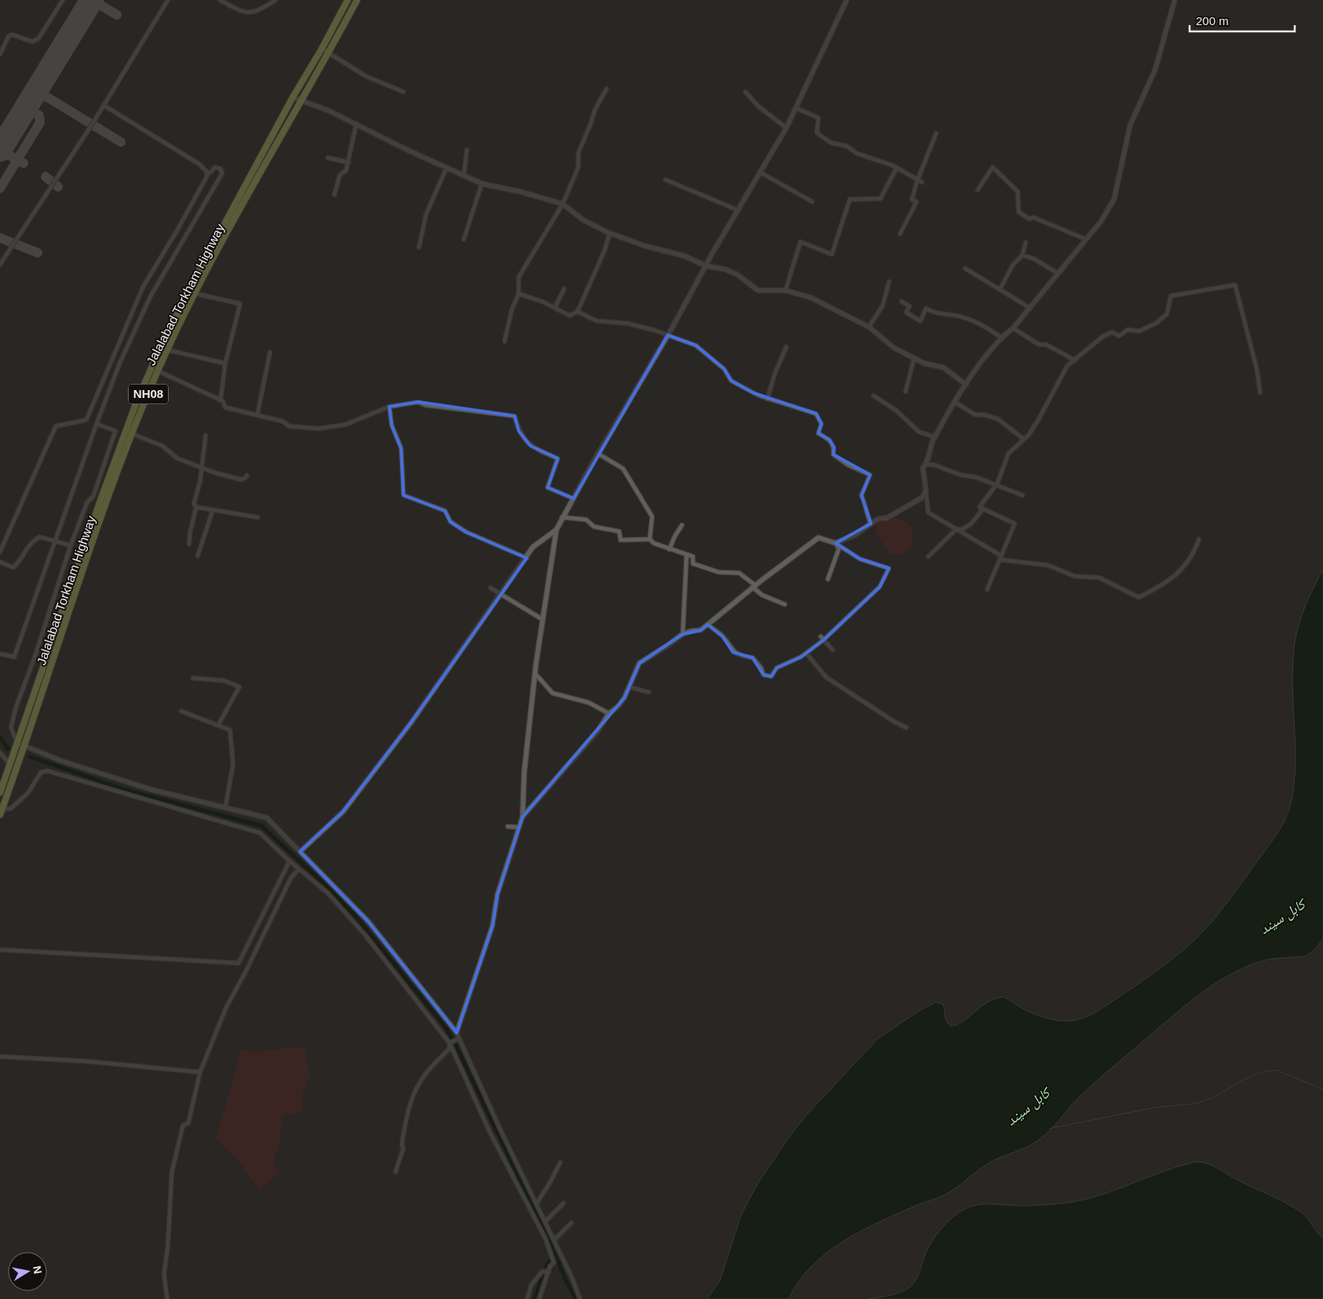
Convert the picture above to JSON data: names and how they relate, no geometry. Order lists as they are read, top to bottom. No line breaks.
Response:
{"streets":{"highway":["Jalalabad Torkham Highway","NH08"]},"water":["کابل سيند"],"scale_bar":"200 m","north":"right"}
